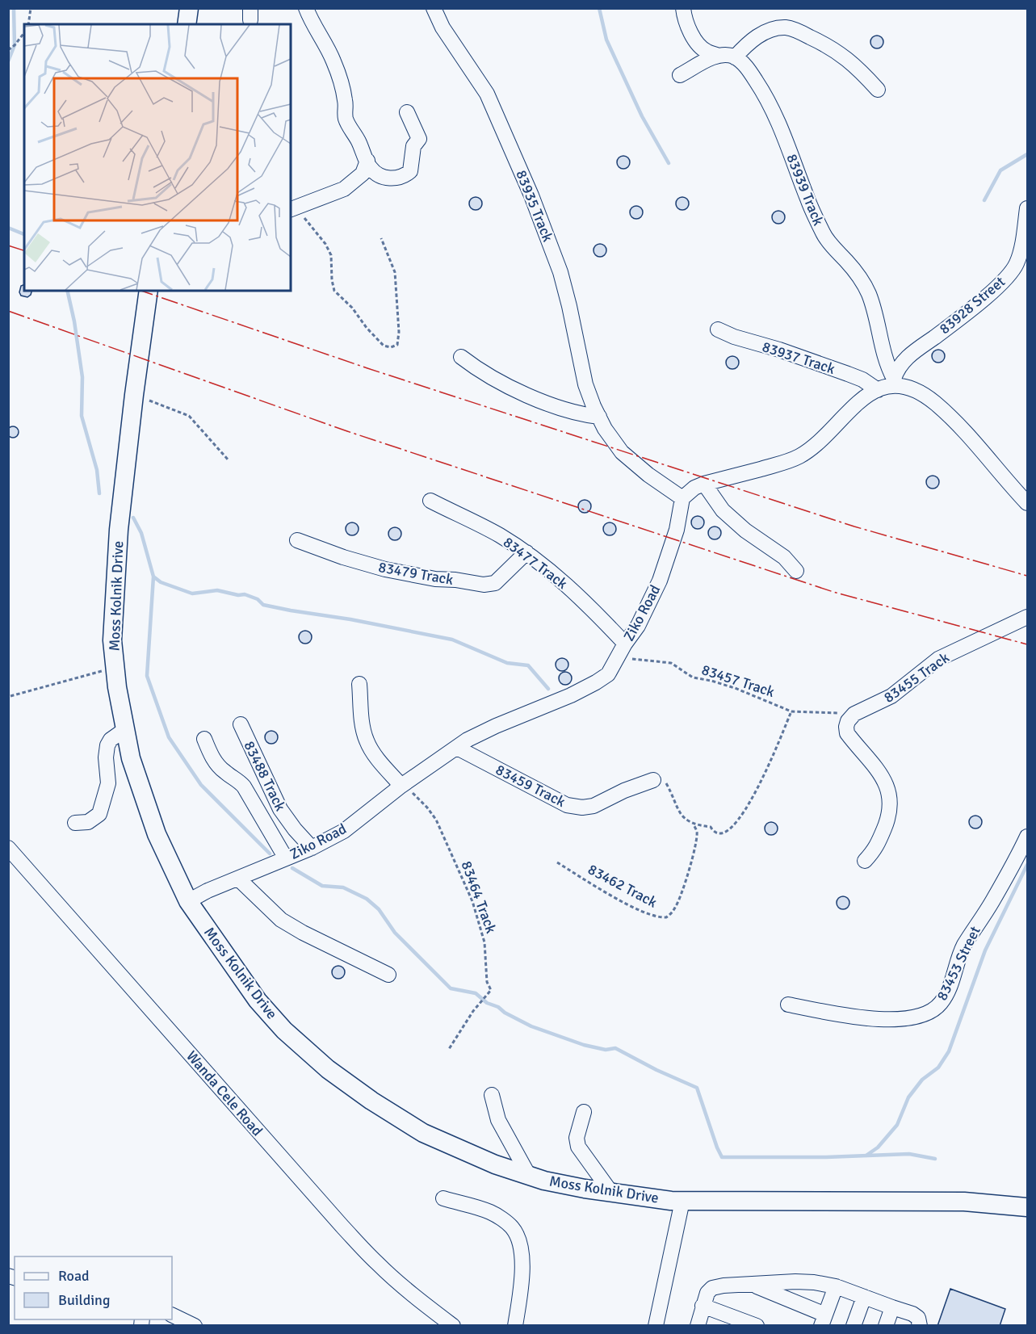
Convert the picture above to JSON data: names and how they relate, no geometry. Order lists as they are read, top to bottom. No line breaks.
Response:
{"streets":{"main road":["Moss Kolnik Drive"],"street":["83939 Track","83935 Track","83928 Street","83937 Track","83477 Track","83479 Track","Ziko Road","83455 Track","83488 Track","83459 Track","83453 Street","Wanda Cele Road"],"path":["83457 Track","83462 Track","83464 Track"]},"crossings":[["83939 Track","83928 Street"],["83935 Track","Ziko Road"],["83477 Track","83479 Track"],["83477 Track","Ziko Road"],["83477 Track","83457 Track"],["Moss Kolnik Drive","Ziko Road"],["Ziko Road","83457 Track"],["Ziko Road","83488 Track"],["Ziko Road","83459 Track"],["Ziko Road","83464 Track"],["83455 Track","83457 Track"]],"legend":["Road","Building"]}
